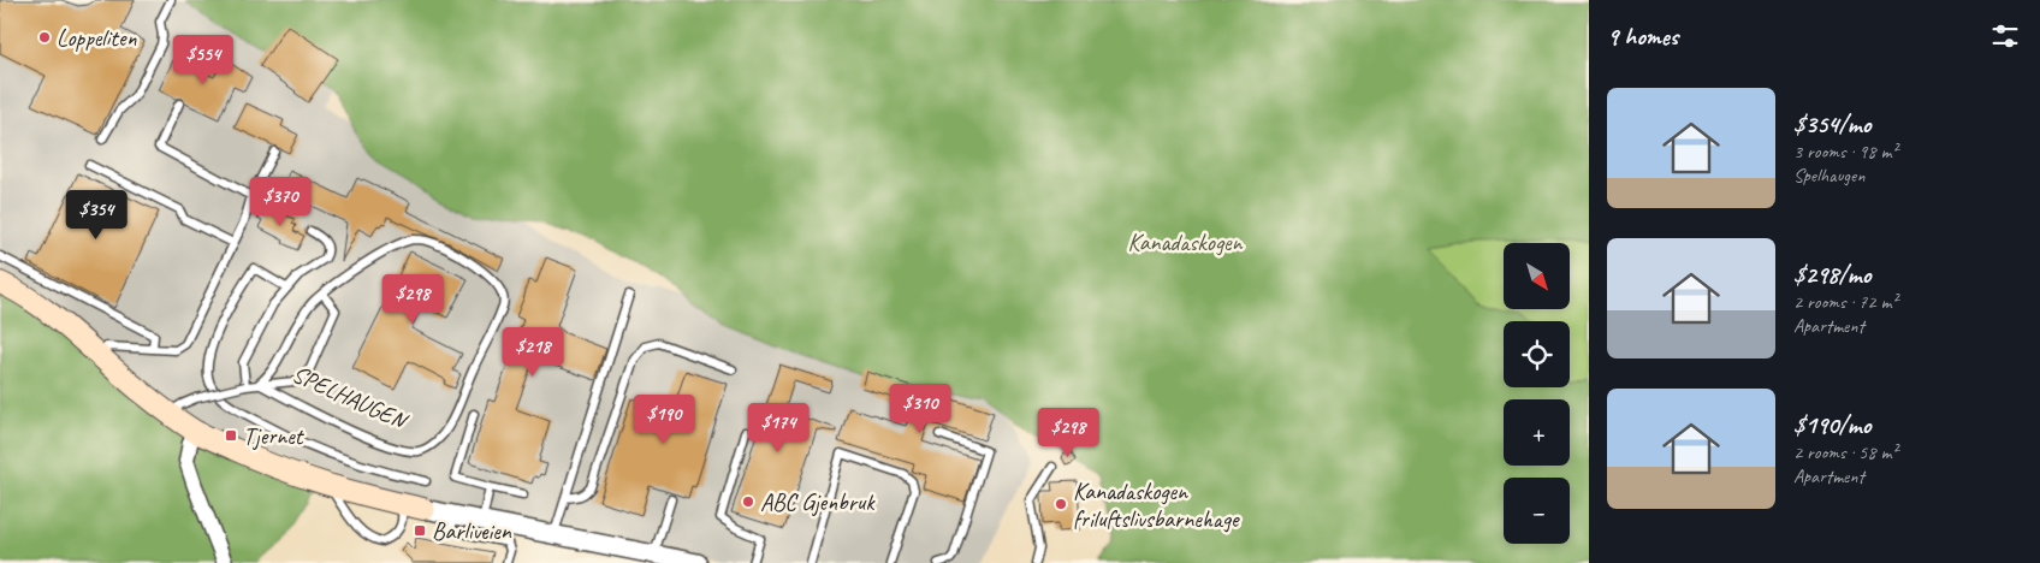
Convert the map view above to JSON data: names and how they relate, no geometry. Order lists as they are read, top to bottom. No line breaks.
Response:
{"streets":{"lane":["SPELHAUGEN"]},"parks":["Kanadaskogen"],"places":{"other":["Loppeliten","ABC Gjenbruk","Kanadaskogen friluftslivsbarnehage"],"transit":["Tjernet","Barliveien"]},"north":"bottom right","page":{"heading":"9 homes","price":["$554","$370","$354","$298","$218","$310","$190","$174","$298"],"list":[{"name":"$354/mo","note":"3 rooms · 98 m² · Spelhaugen"},{"name":"$298/mo","note":"2 rooms · 72 m² · Apartment"},{"name":"$190/mo","note":"2 rooms · 58 m² · Apartment"}],"map_buttons":["+","−"]}}
